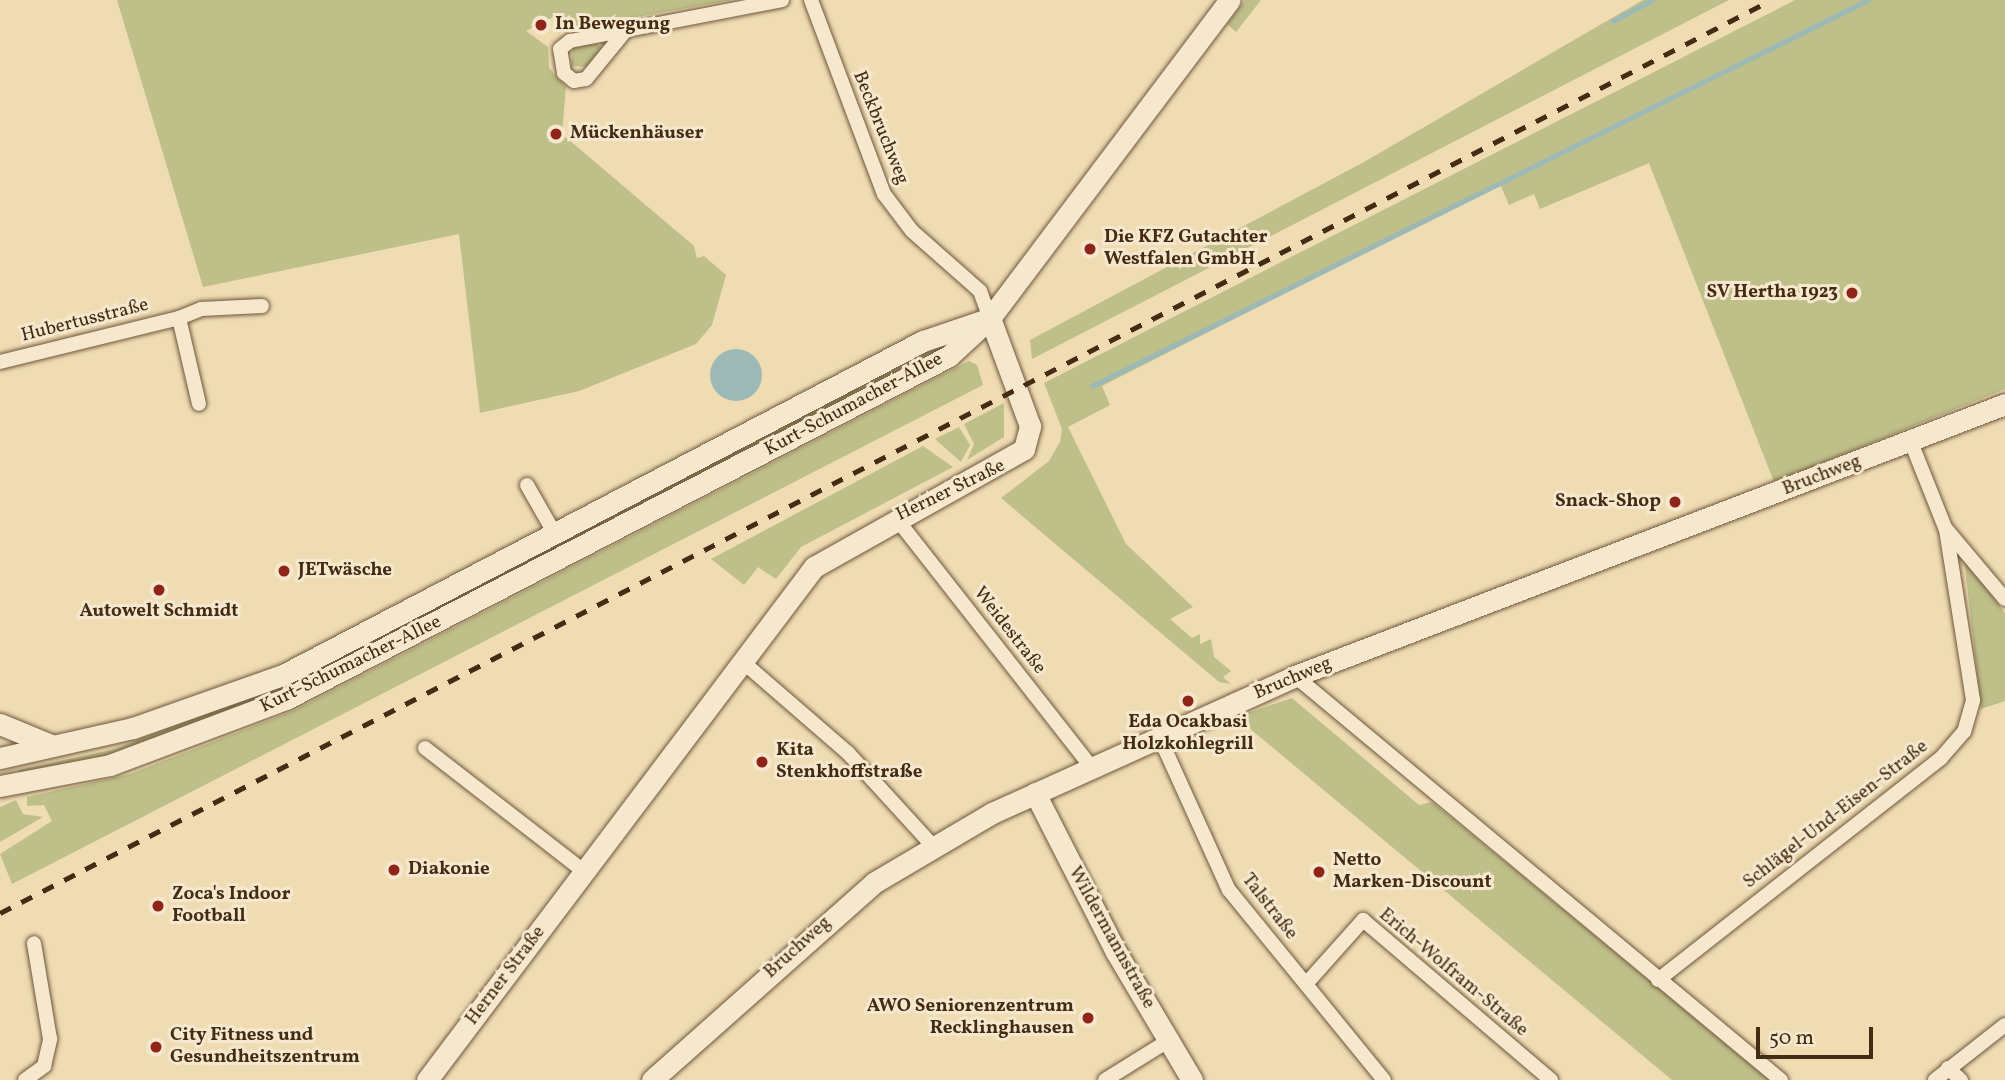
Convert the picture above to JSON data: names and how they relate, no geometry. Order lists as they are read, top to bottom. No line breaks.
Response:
{"streets":{"main road":["Kurt-Schumacher-Allee","Bruchweg","Herner Straße","Wildermannstraße"],"street":["Beckbruchweg","Hubertusstraße","Weidestraße","Schlägel-Und-Eisen-Straße","Talstraße","Erich-Wolfram-Straße"]},"crossings":[["Beckbruchweg","Kurt-Schumacher-Allee"],["Beckbruchweg","Herner Straße"],["Kurt-Schumacher-Allee","Herner Straße"],["Bruchweg","Weidestraße"],["Bruchweg","Schlägel-Und-Eisen-Straße"],["Bruchweg","Talstraße"],["Bruchweg","Wildermannstraße"],["Herner Straße","Weidestraße"],["Talstraße","Erich-Wolfram-Straße"]],"places":["In Bewegung","Mückenhäuser","Die KFZ Gutachter Westfalen GmbH","SV Hertha 1923","Snack-Shop","JETwäsche","Autowelt Schmidt","Eda Ocakbasi Holzkohlegrill","Kita Stenkhoffstraße","Diakonie","Netto Marken-Discount","Zoca's Indoor Football","AWO Seniorenzentrum Recklinghausen","City Fitness und Gesundheitszentrum"],"scale_bar":"50 m"}
